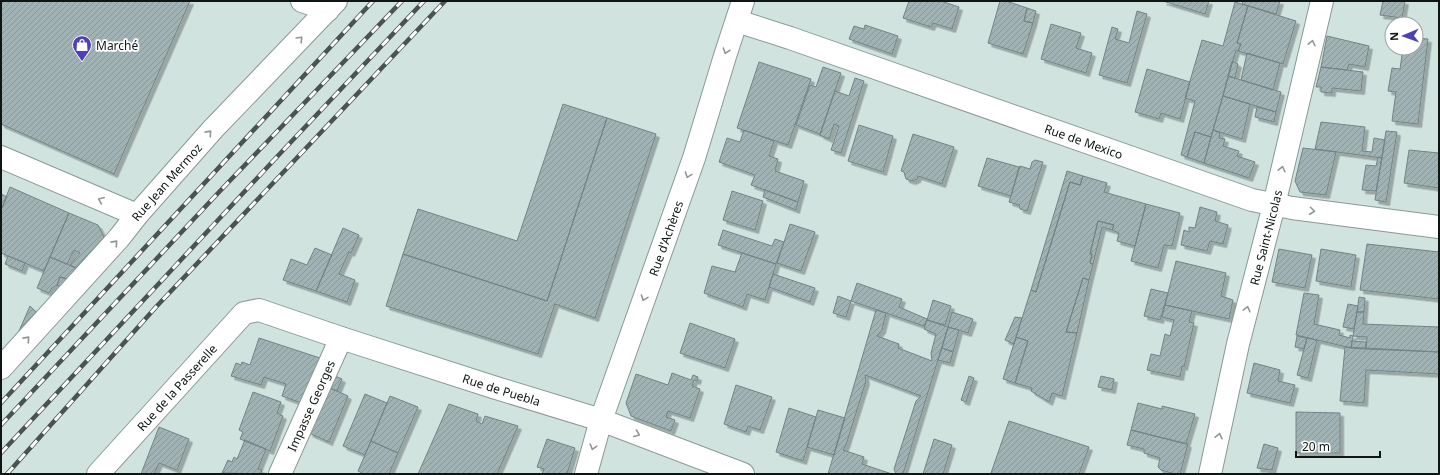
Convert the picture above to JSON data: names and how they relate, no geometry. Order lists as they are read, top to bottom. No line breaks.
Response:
{"streets":{"street":["Rue de Mexico","Rue Jean Mermoz","Rue Saint-Nicolas","Rue d'Achères","Rue de la Passerelle","Rue de Puebla","Impasse Georges"]},"crossings":[["Rue de Mexico","Rue Saint-Nicolas"],["Rue de Mexico","Rue d'Achères"],["Rue d'Achères","Rue de Puebla"],["Rue de la Passerelle","Rue de Puebla"],["Rue de Puebla","Impasse Georges"]],"one_way":["Rue Jean Mermoz","Rue Saint-Nicolas","Rue d'Achères"],"places":{"shop":["Marché"]},"scale_bar":"20 m","north":"left"}
